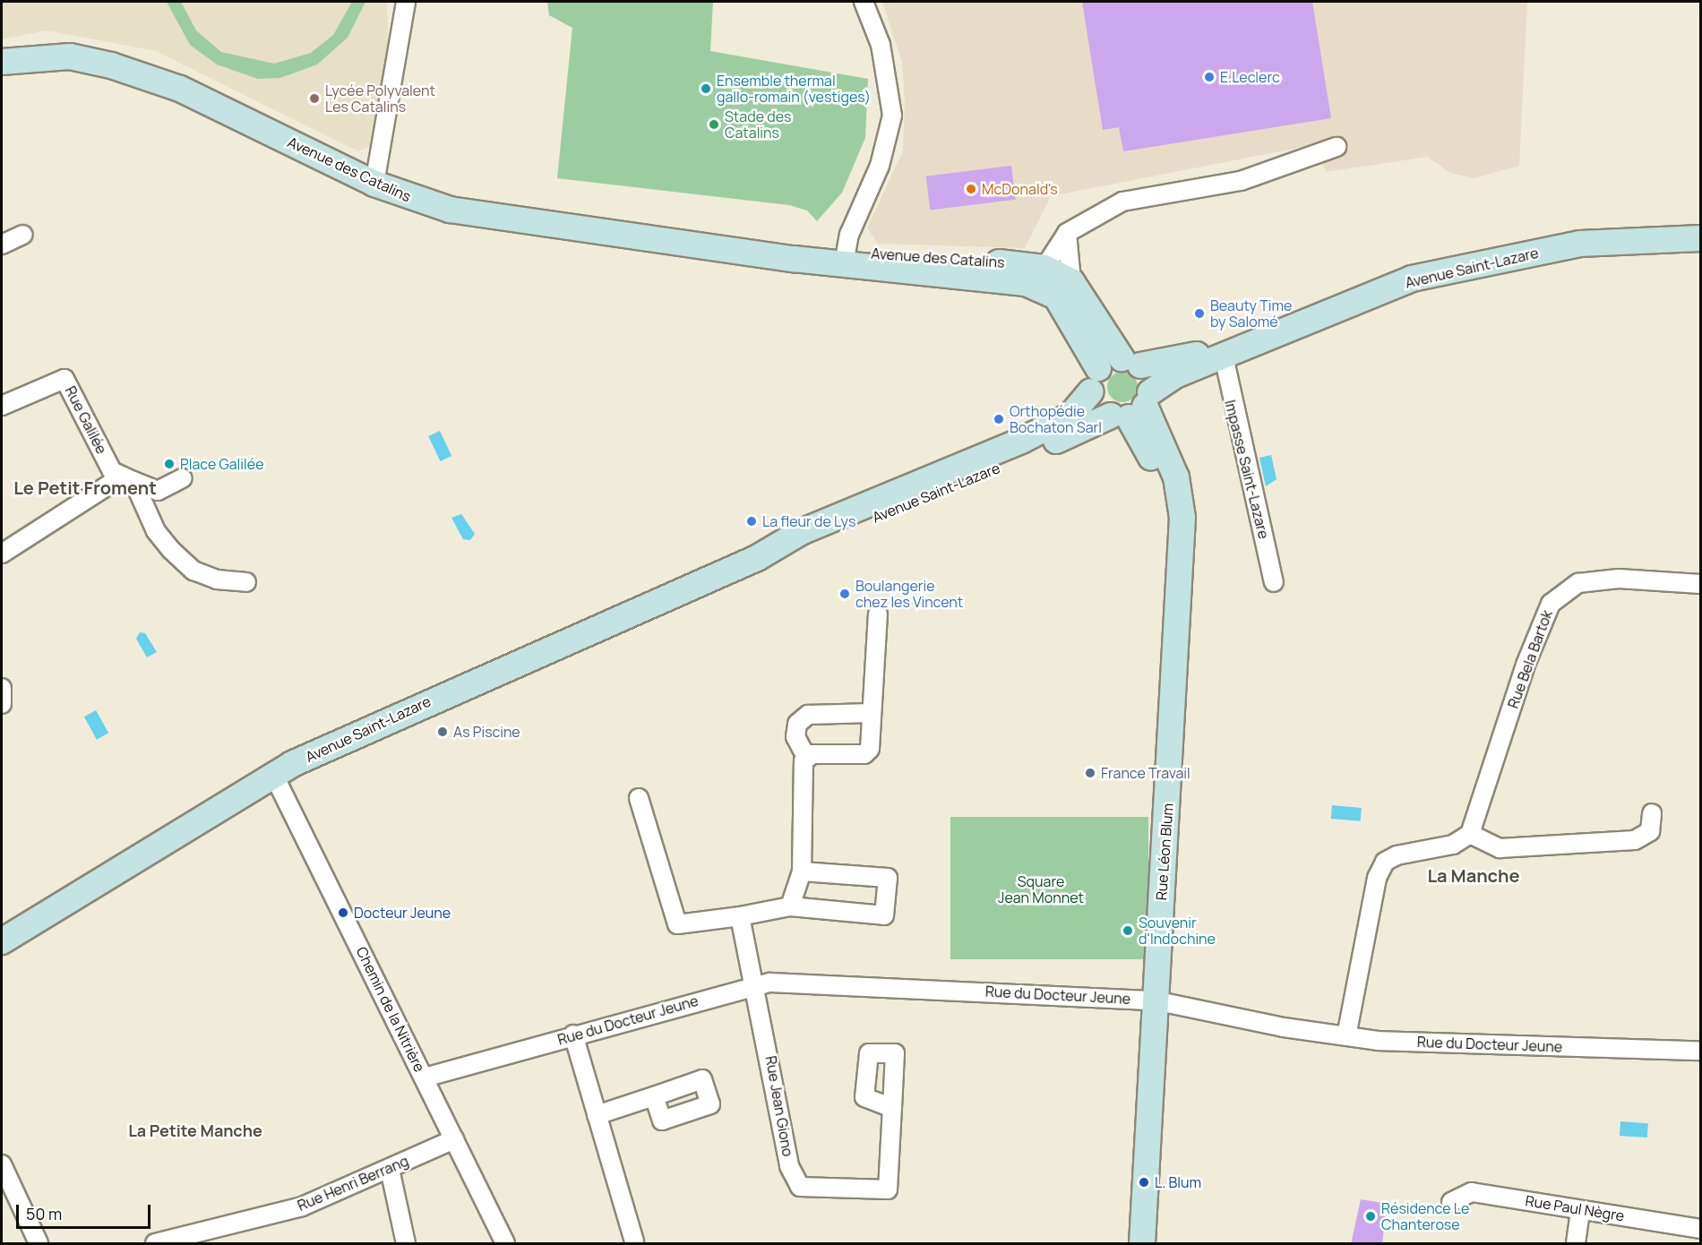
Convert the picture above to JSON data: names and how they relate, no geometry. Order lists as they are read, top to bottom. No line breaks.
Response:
{"streets":{"main road":["Avenue des Catalins","Avenue Saint-Lazare","Rue Léon Blum"],"street":["Rue Galilée","Impasse Saint-Lazare","Rue Bela Bartok","Rue du Docteur Jeune","Chemin de la Nitrière","Rue Jean Giono","Rue Henri Berrang","Rue Paul Nègre"]},"crossings":[["Avenue Saint-Lazare","Impasse Saint-Lazare"],["Avenue Saint-Lazare","Rue Léon Blum"],["Avenue Saint-Lazare","Chemin de la Nitrière"],["Rue Léon Blum","Rue du Docteur Jeune"],["Rue du Docteur Jeune","Chemin de la Nitrière"],["Rue du Docteur Jeune","Rue Jean Giono"],["Chemin de la Nitrière","Rue Henri Berrang"]],"districts":["Le Petit Froment","La Manche","La Petite Manche"],"parks":["Square Jean Monnet"],"places":["E.Leclerc","Ensemble thermal gallo-romain (vestiges)","Lycée Polyvalent Les Catalins","Stade des Catalins","McDonald's","Beauty Time by Salomé","Orthopédie Bochaton Sarl","Place Galilée","La fleur de Lys","Boulangerie chez les Vincent","As Piscine","France Travail","Docteur Jeune","Souvenir d'Indochine","L. Blum","Résidence Le Chanterose"],"scale_bar":"50 m"}
